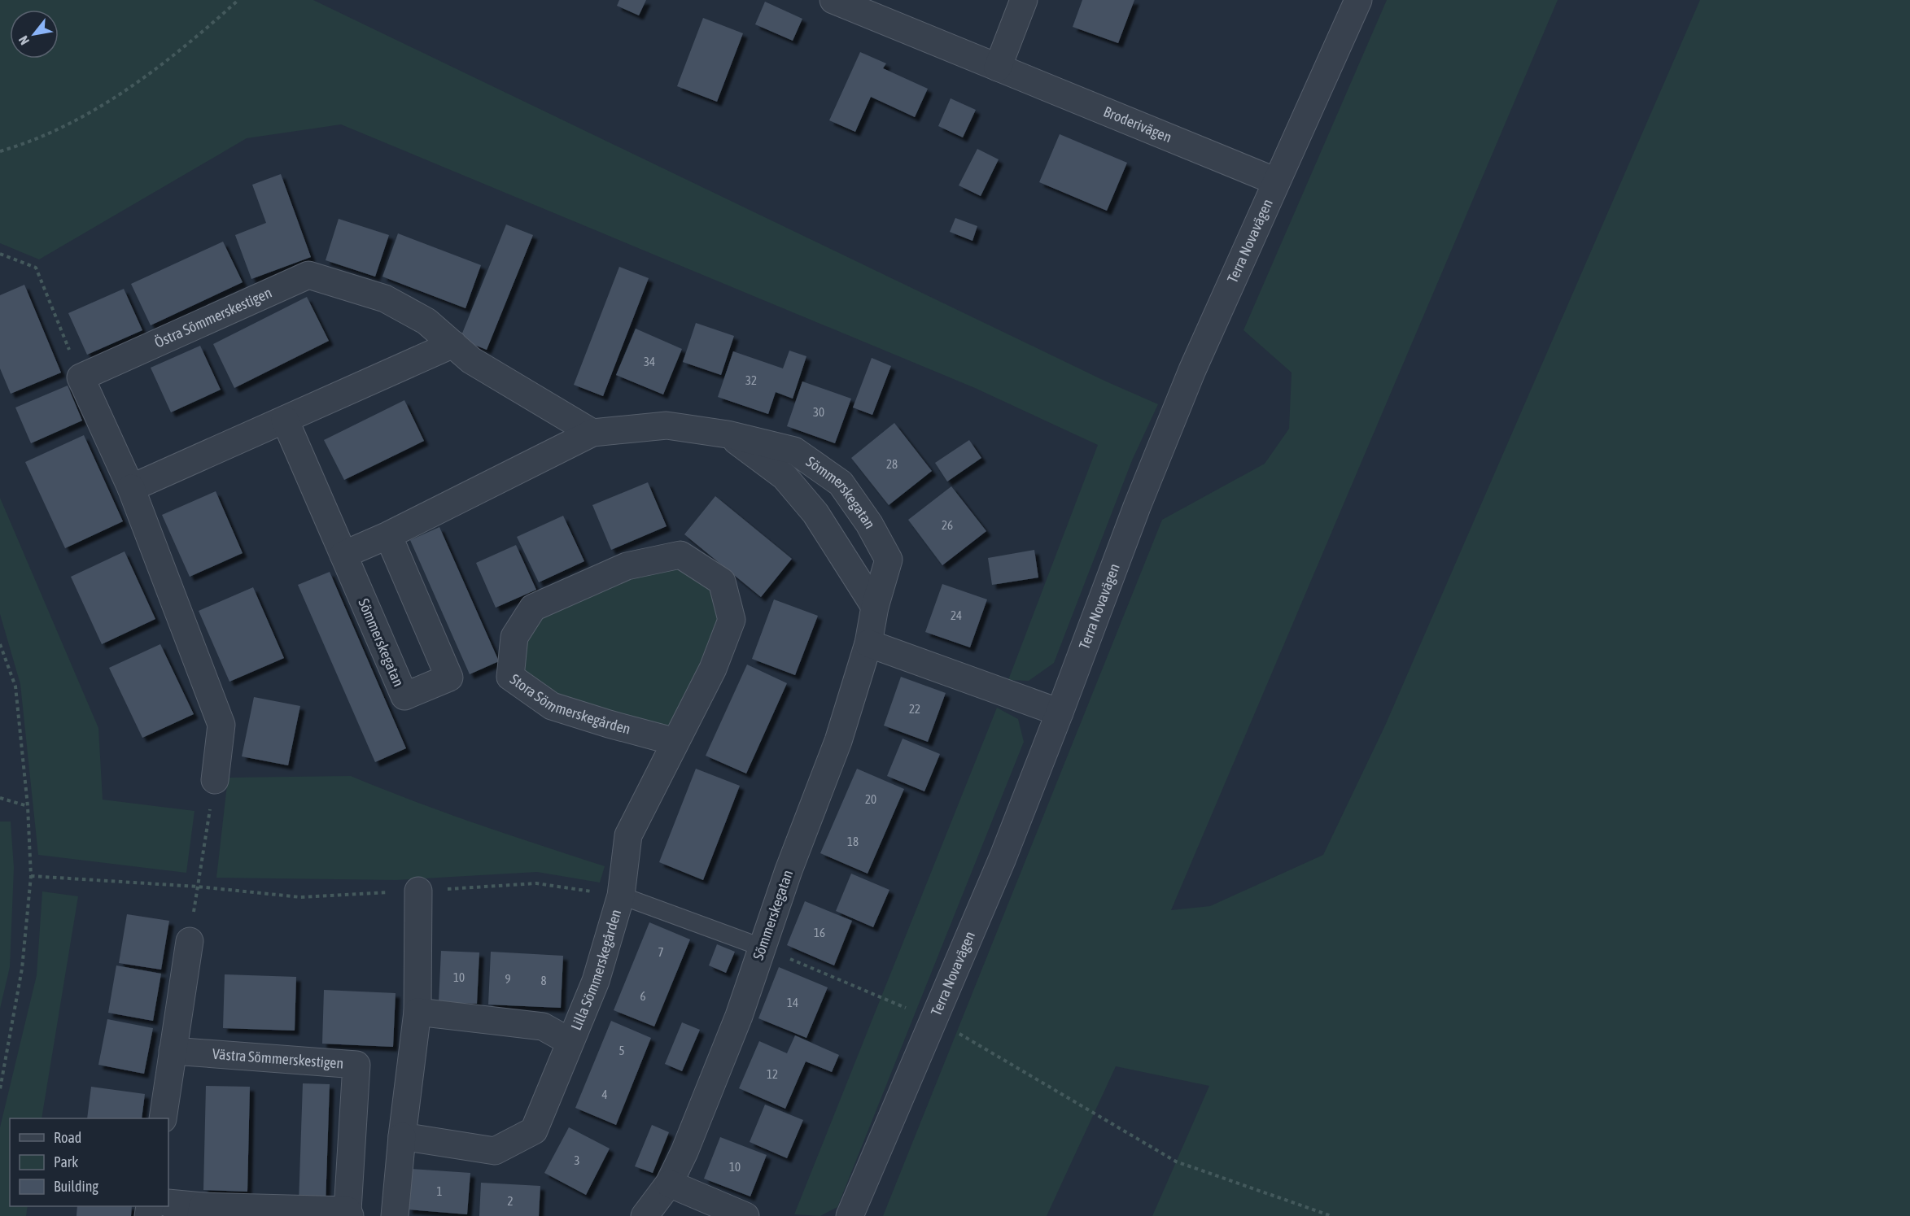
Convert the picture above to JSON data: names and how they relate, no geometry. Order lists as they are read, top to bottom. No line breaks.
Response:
{"streets":{"street":["Broderivägen","Terra Novavägen","Östra Sömmerskestigen","Sömmerskegatan","Stora Sömmerskegården","Lilla Sömmerskegården","Västra Sömmerskestigen"]},"crossings":[["Broderivägen","Terra Novavägen"],["Östra Sömmerskestigen","Sömmerskegatan"],["Stora Sömmerskegården","Lilla Sömmerskegården"]],"house_numbers":["34","32","30","28","26","24","22","20","18","16","7","10","9","8","6","14","5","12","4","3","10","1","2"],"legend":["Road","Park","Building"],"north":"bottom left"}
